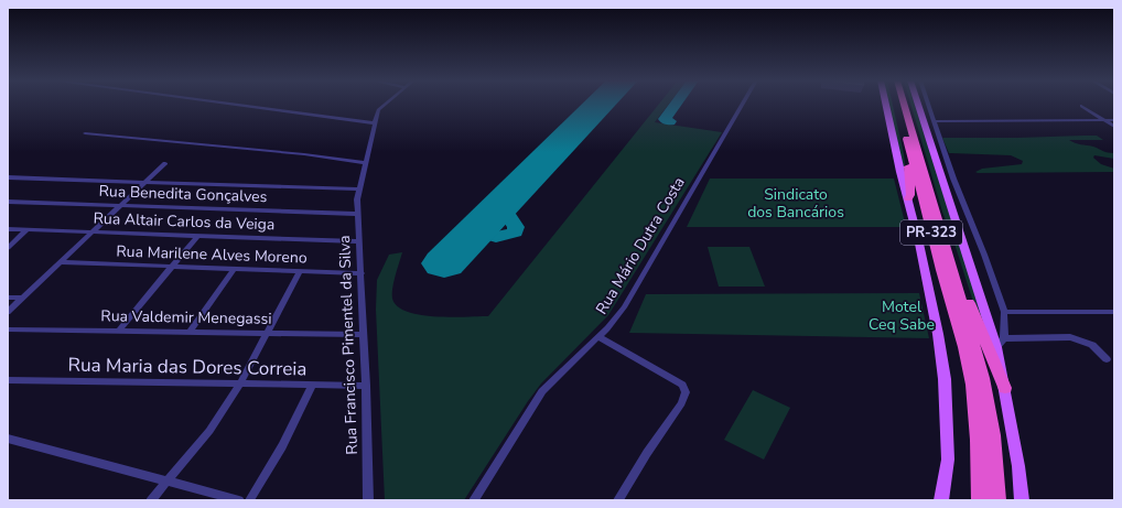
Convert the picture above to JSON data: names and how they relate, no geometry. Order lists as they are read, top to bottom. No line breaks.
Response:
{"streets":{"highway":["PR-323"],"street":["Rua Benedita Gonçalves","Rua Altair Carlos da Veiga","Rua Mário Dutra Costa","Rua Marilene Alves Moreno","Rua Valdemir Menegassi","Rua Francisco Pimentel da Silva","Rua Maria das Dores Correia"]},"crossings":[["Rua Benedita Gonçalves","Rua Francisco Pimentel da Silva"],["Rua Altair Carlos da Veiga","Rua Francisco Pimentel da Silva"],["Rua Marilene Alves Moreno","Rua Francisco Pimentel da Silva"],["Rua Valdemir Menegassi","Rua Francisco Pimentel da Silva"],["Rua Francisco Pimentel da Silva","Rua Maria das Dores Correia"]],"parks":["Sindicato dos Bancários","Motel Ceq Sabe"]}
